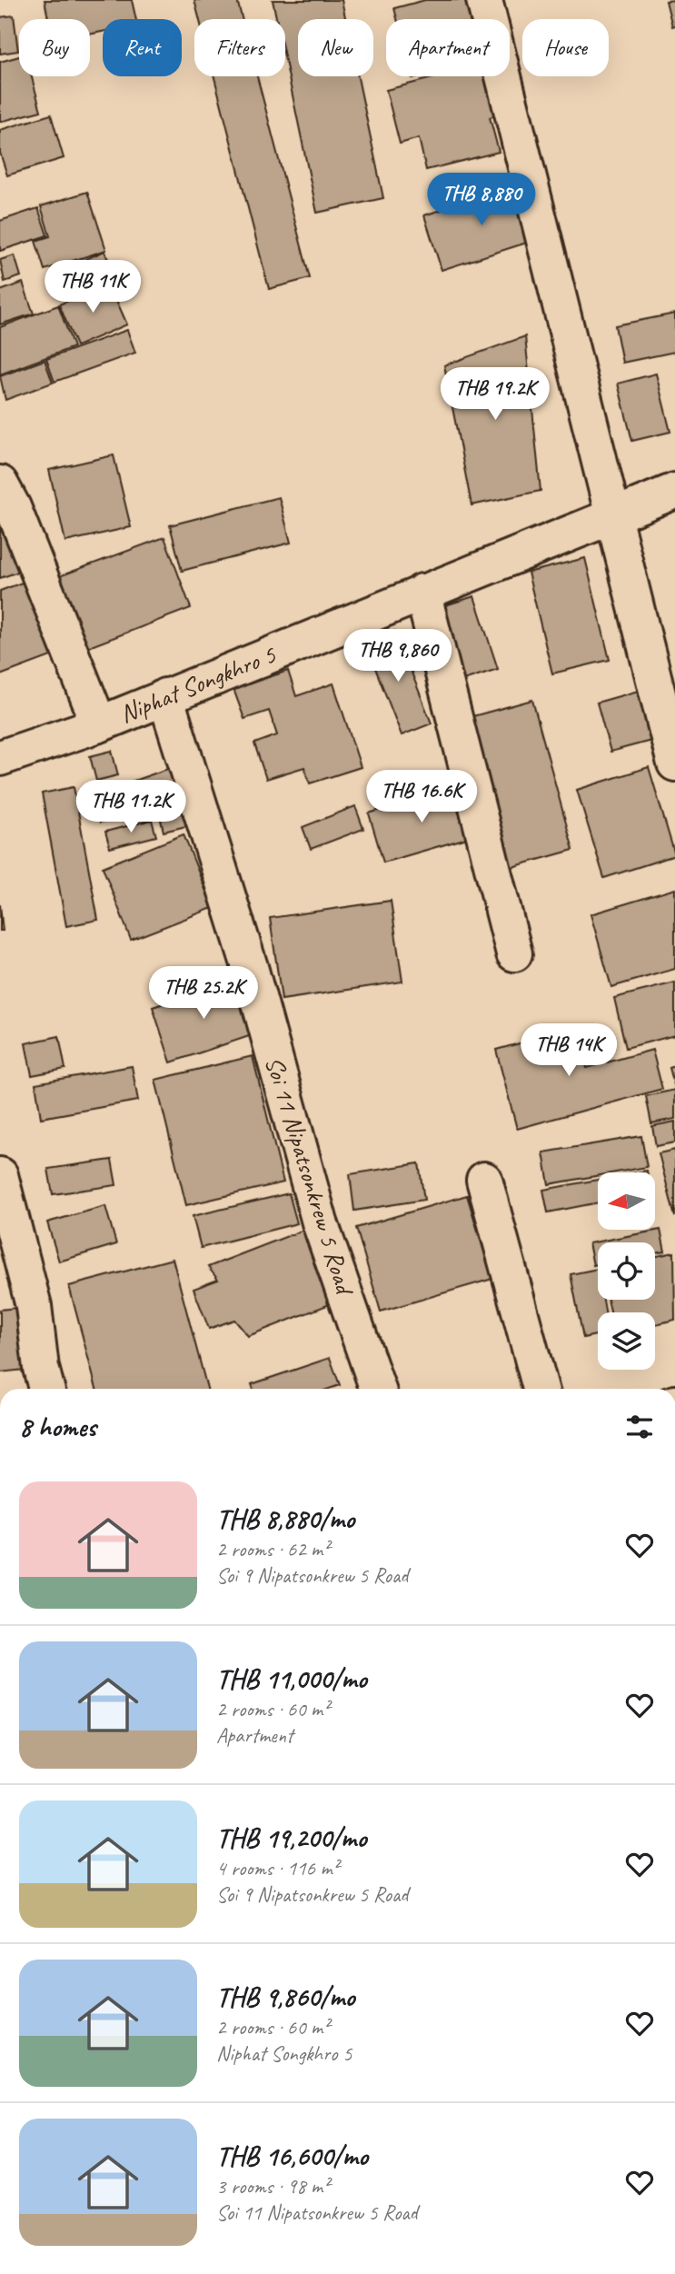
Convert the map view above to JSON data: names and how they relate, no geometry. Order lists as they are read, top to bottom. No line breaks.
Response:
{"streets":{"street":["Niphat Songkhro 5","Soi 11 Nipatsonkrew 5 Road"]},"crossings":[["Niphat Songkhro 5","Soi 11 Nipatsonkrew 5 Road"]],"north":"left","page":{"chip":["Buy","Rent","Filters","New","Apartment","House"],"price":["THB 8,880","THB 11K","THB 19.2K","THB 9,860","THB 16.6K","THB 11.2K","THB 25.2K","THB 14K"],"heading":"8 homes","list":[{"name":"THB 8,880/mo","note":"2 rooms · 62 m² · Soi 9 Nipatsonkrew 5 Road"},{"name":"THB 11,000/mo","note":"2 rooms · 60 m² · Apartment"},{"name":"THB 19,200/mo","note":"4 rooms · 116 m² · Soi 9 Nipatsonkrew 5 Road"},{"name":"THB 9,860/mo","note":"2 rooms · 60 m² · Niphat Songkhro 5"},{"name":"THB 16,600/mo","note":"3 rooms · 98 m² · Soi 11 Nipatsonkrew 5 Road"}]}}
